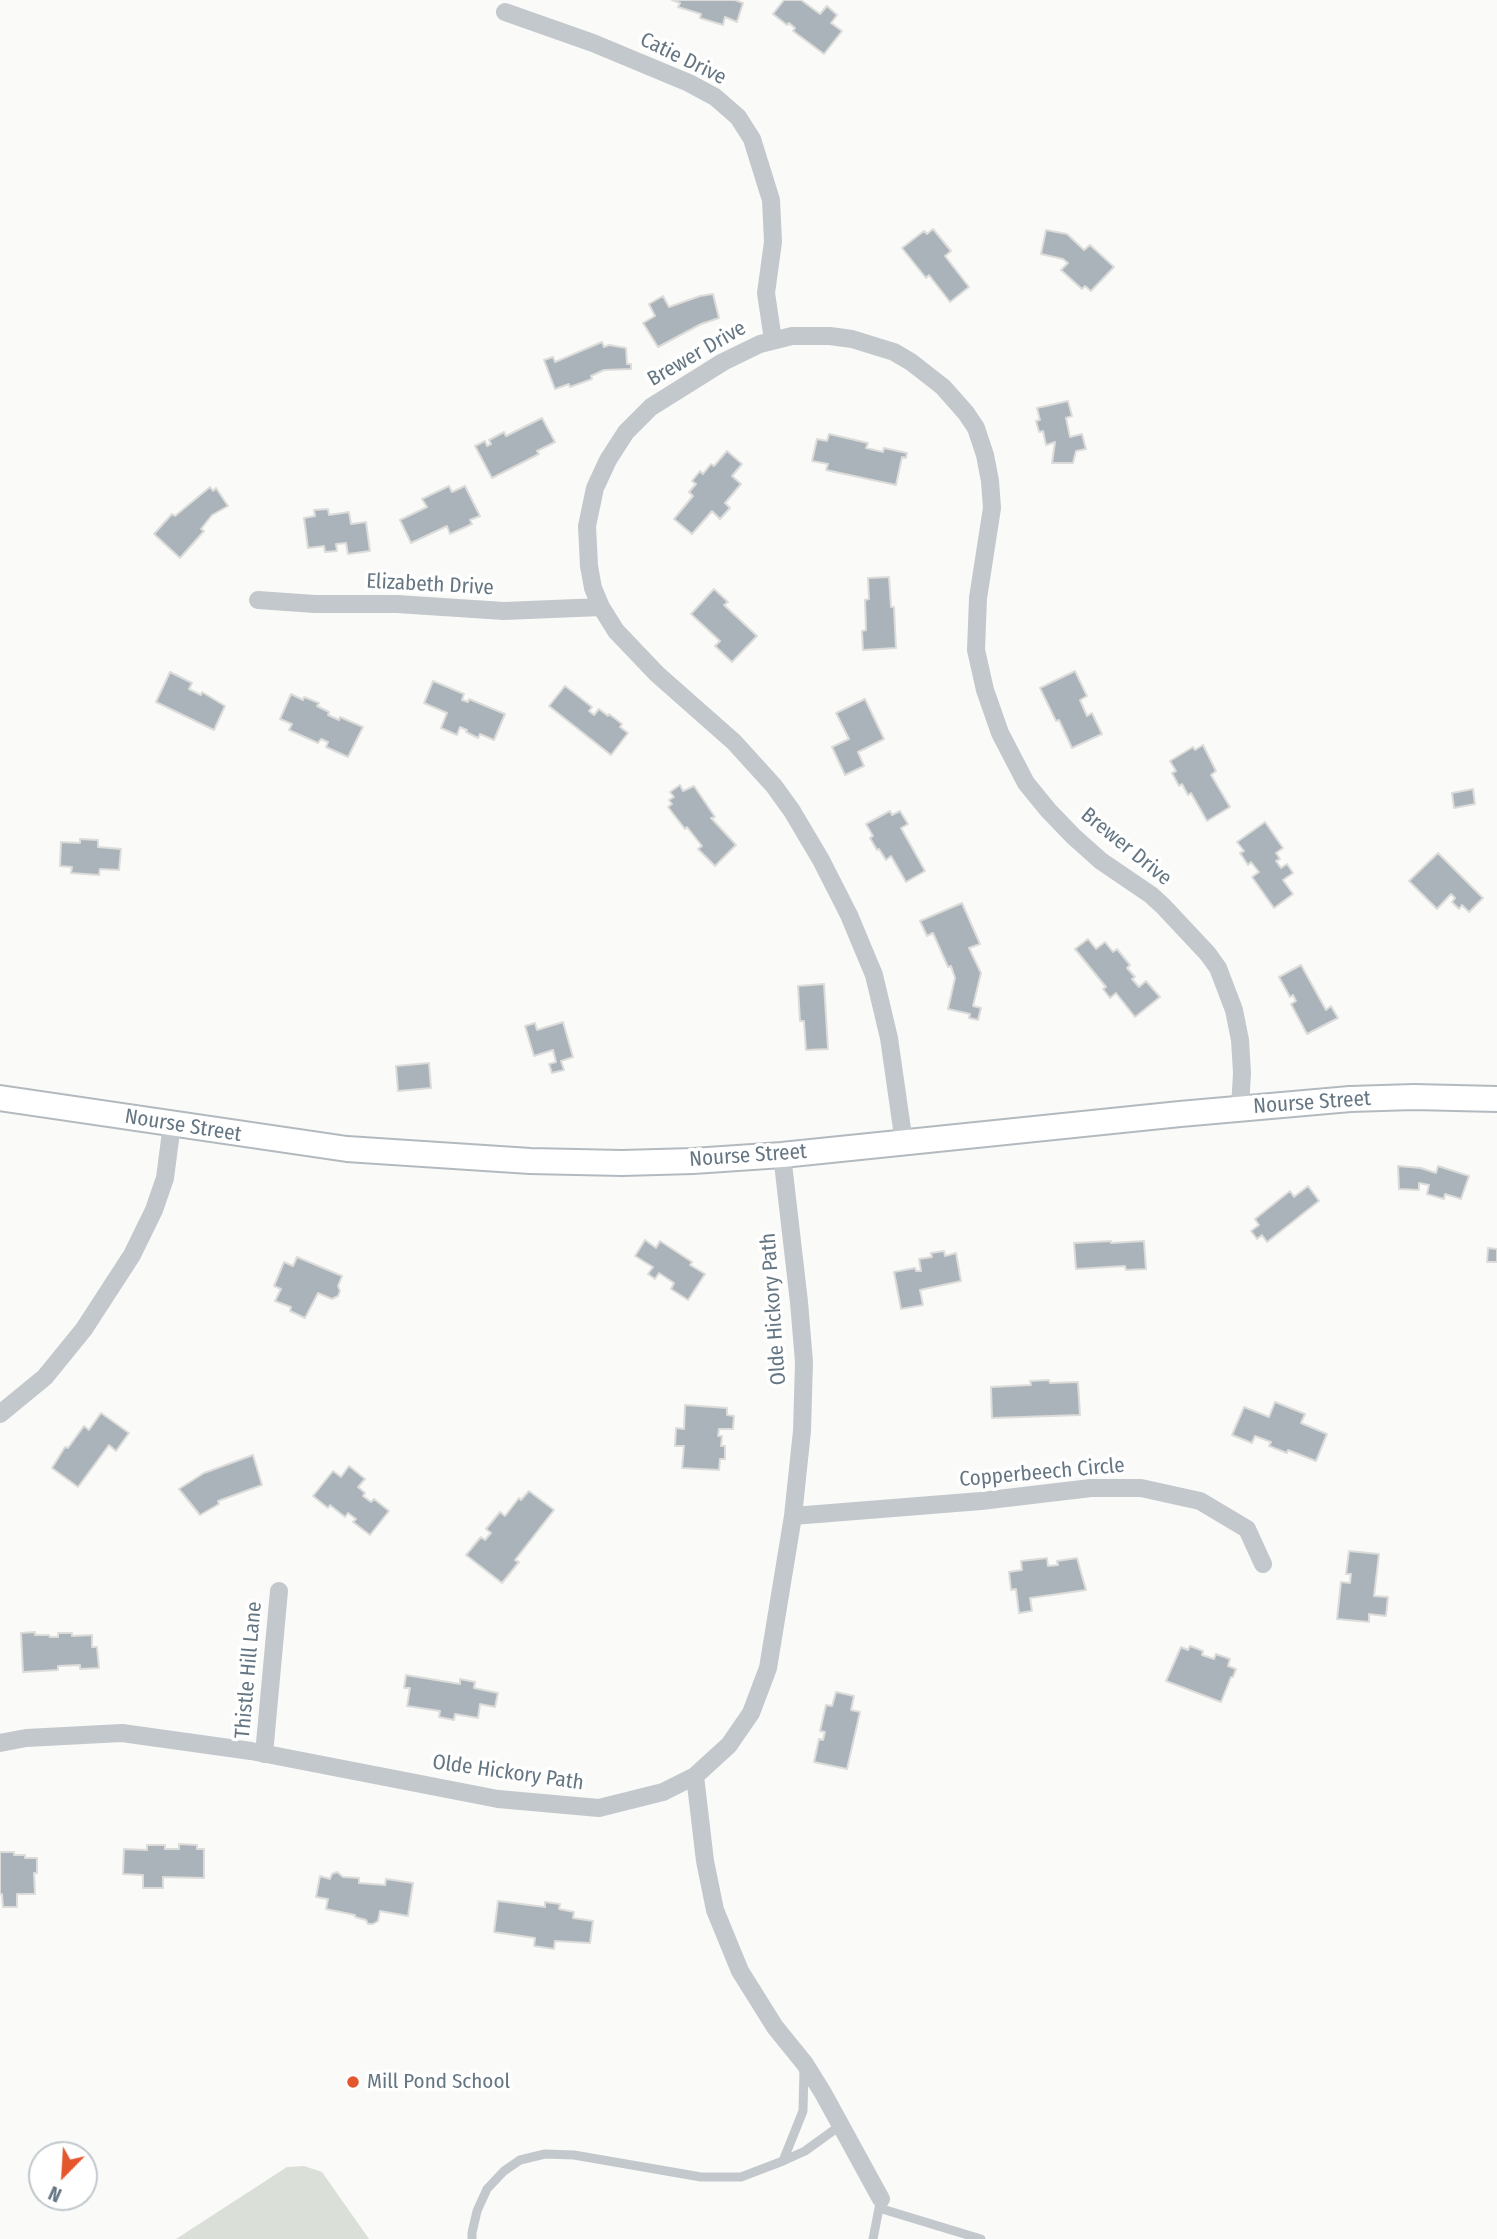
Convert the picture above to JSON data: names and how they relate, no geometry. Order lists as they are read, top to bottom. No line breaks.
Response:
{"streets":{"main road":["Nourse Street"],"street":["Catie Drive","Brewer Drive","Elizabeth Drive","Olde Hickory Path","Copperbeech Circle","Thistle Hill Lane"]},"crossings":[["Catie Drive","Brewer Drive"],["Brewer Drive","Elizabeth Drive"],["Brewer Drive","Nourse Street"],["Nourse Street","Olde Hickory Path"],["Olde Hickory Path","Copperbeech Circle"],["Olde Hickory Path","Thistle Hill Lane"]],"places":["Mill Pond School"],"north":"bottom left"}
